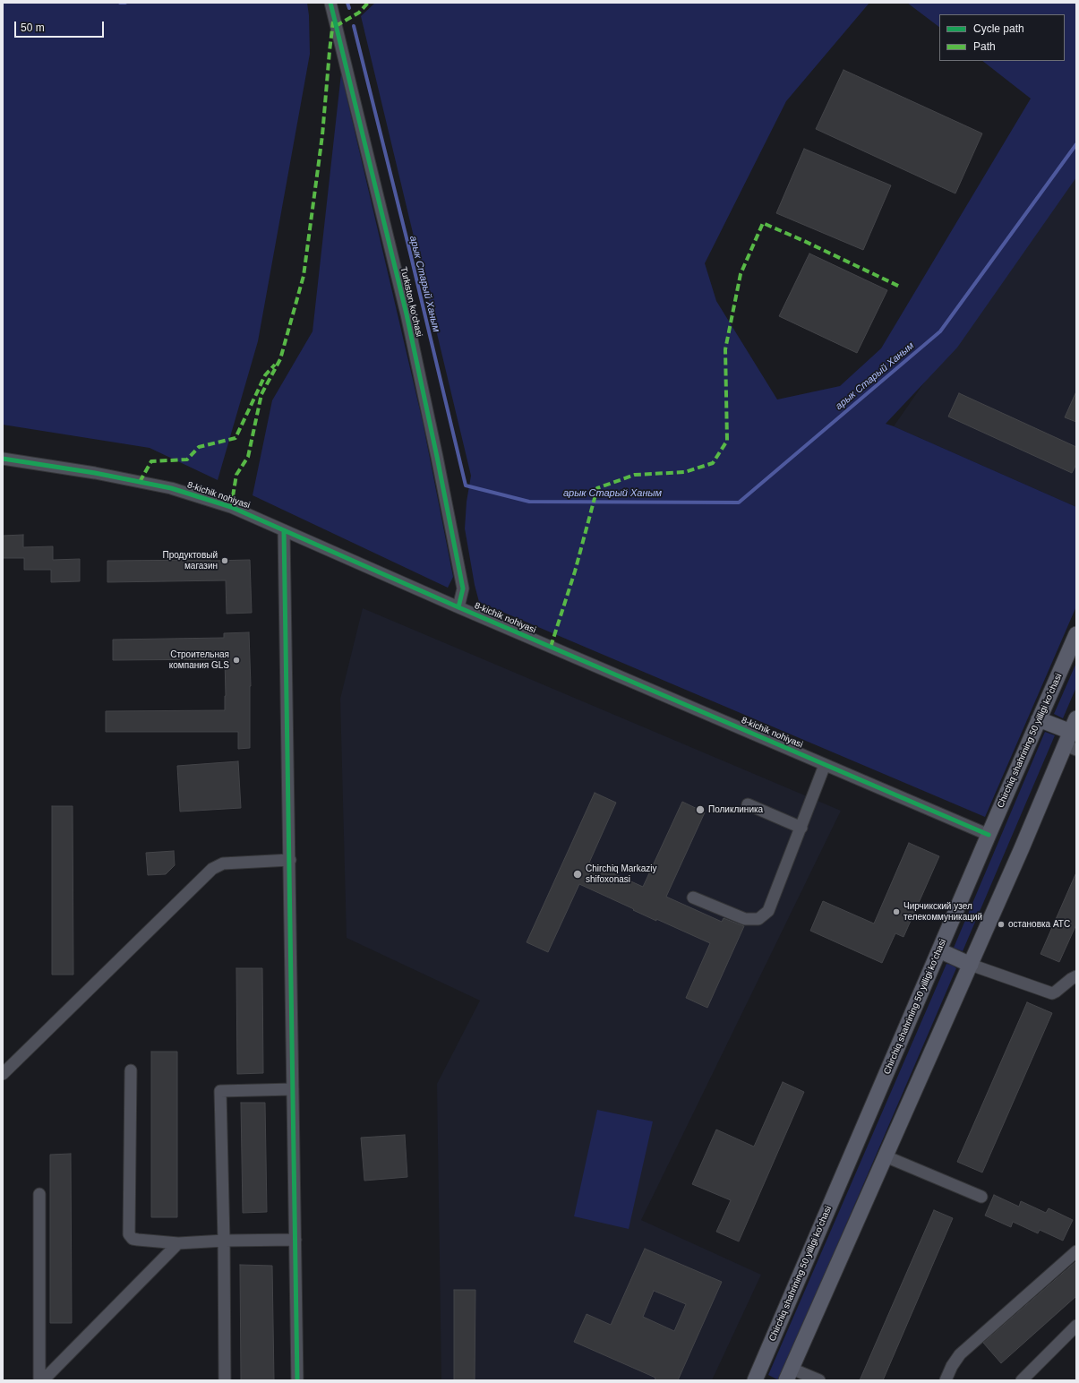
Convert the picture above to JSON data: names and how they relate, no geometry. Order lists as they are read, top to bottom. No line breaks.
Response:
{"streets":{"main road":["Chirchiq shahrining 50 yilligi koʻchasi"],"street":["Turkiston ko‘chasi","8-kichik nohiyasi"]},"crossings":[["Turkiston ko‘chasi","8-kichik nohiyasi"],["8-kichik nohiyasi","Chirchiq shahrining 50 yilligi koʻchasi"]],"water":["арык Старый Ханым"],"places":["Продуктовый магазин","Строительная компания GLS","Поликлиника","Chirchiq Markaziy shifoxonasi","Чирчикский узел телекоммуникаций","остановка АТС"],"legend":["Cycle path","Path"],"scale_bar":"50 m"}
